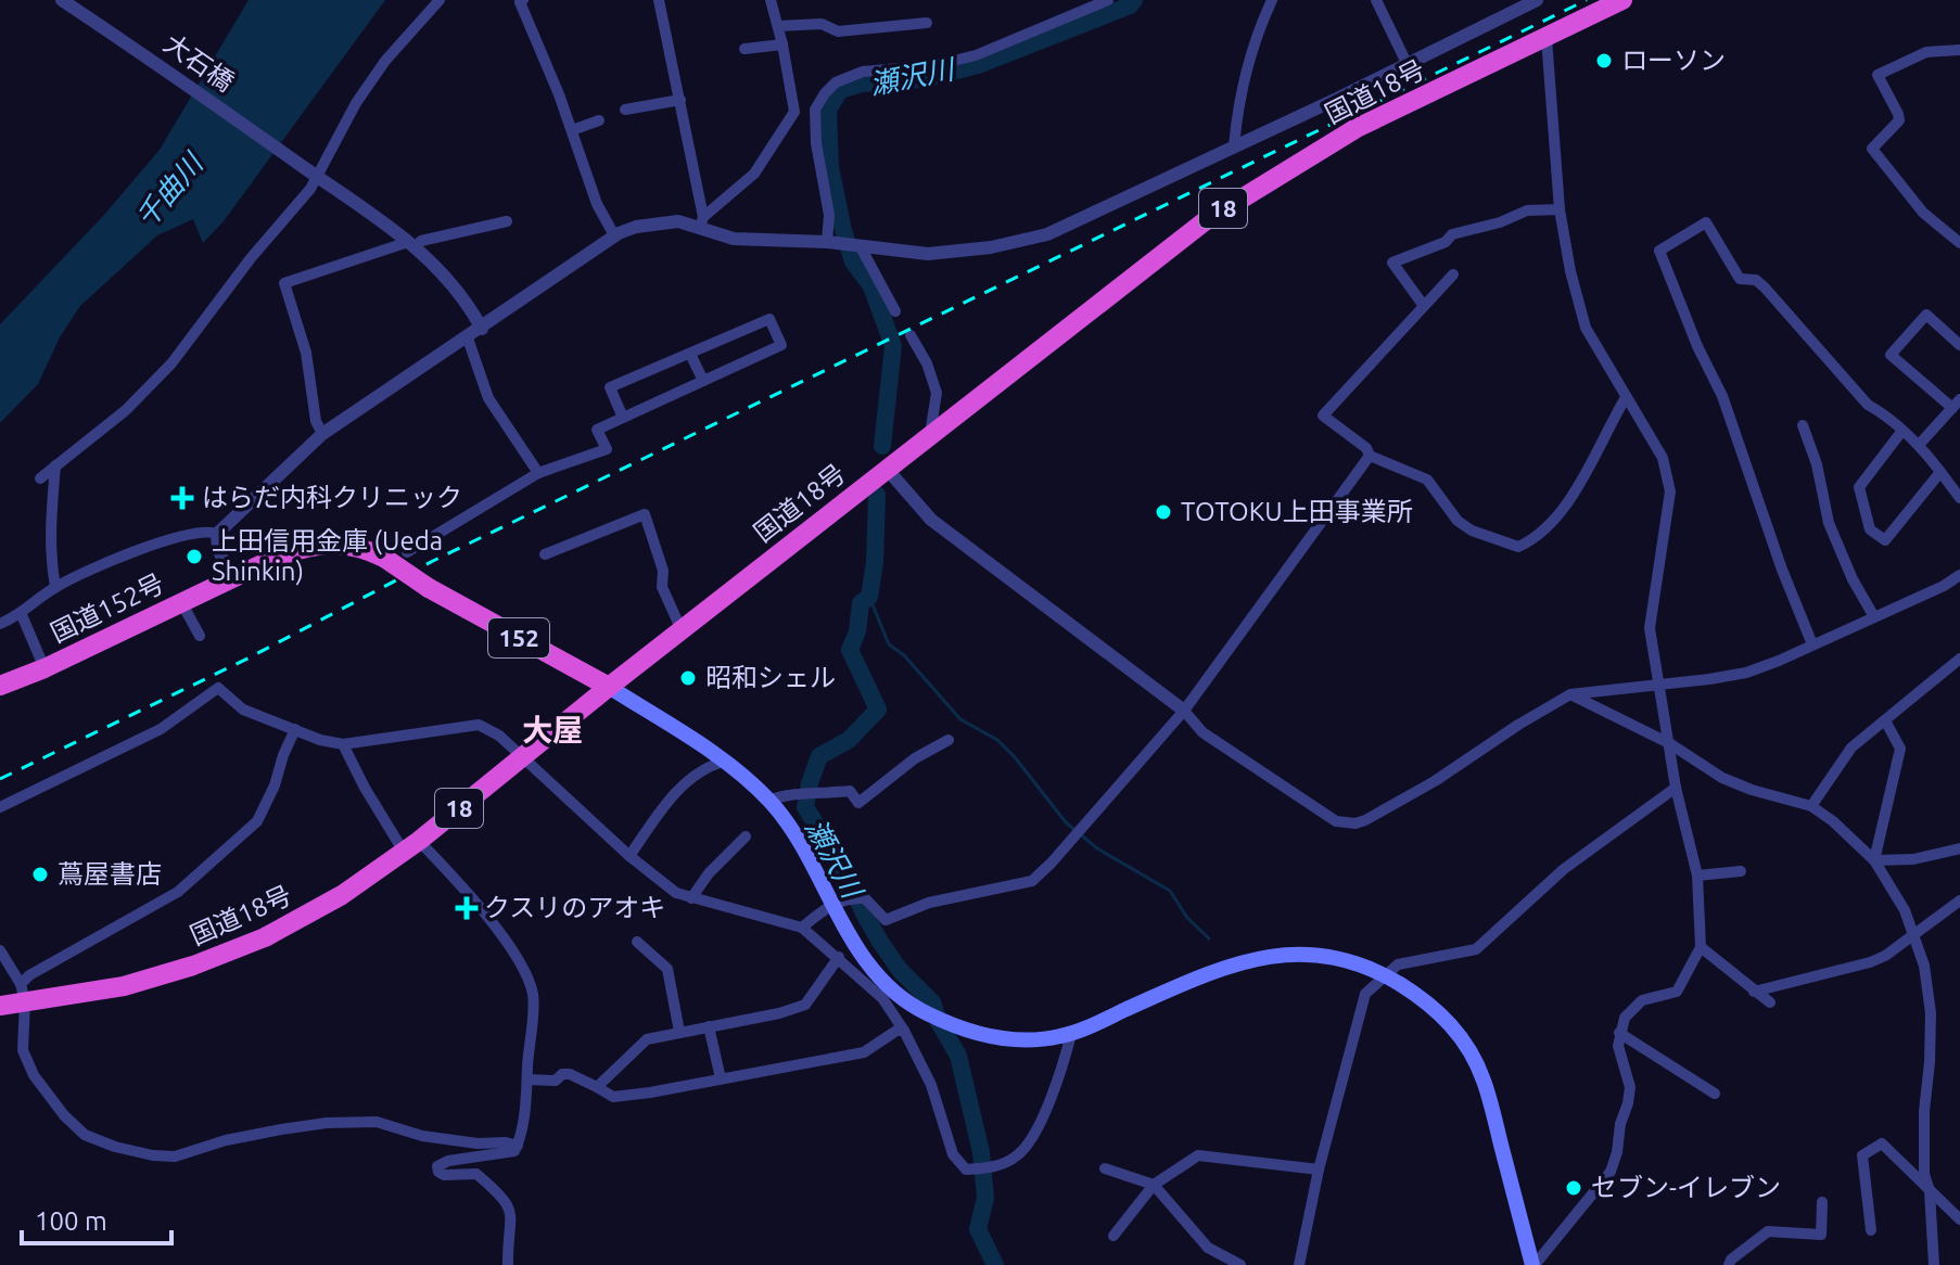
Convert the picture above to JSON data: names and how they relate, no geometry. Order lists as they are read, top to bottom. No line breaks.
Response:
{"streets":{"highway":["国道18号","18","国道152号","152"],"street":["大石橋"]},"crossings":[["国道18号","国道152号"]],"districts":["大屋"],"water":["瀬沢川","千曲川"],"places":{"other":["ローソン","TOTOKU上田事業所","上田信用金庫 (Ueda Shinkin)","昭和シェル","蔦屋書店","セブン-イレブン"],"health":["はらだ内科クリニック","クスリのアオキ"]},"scale_bar":"100 m"}
